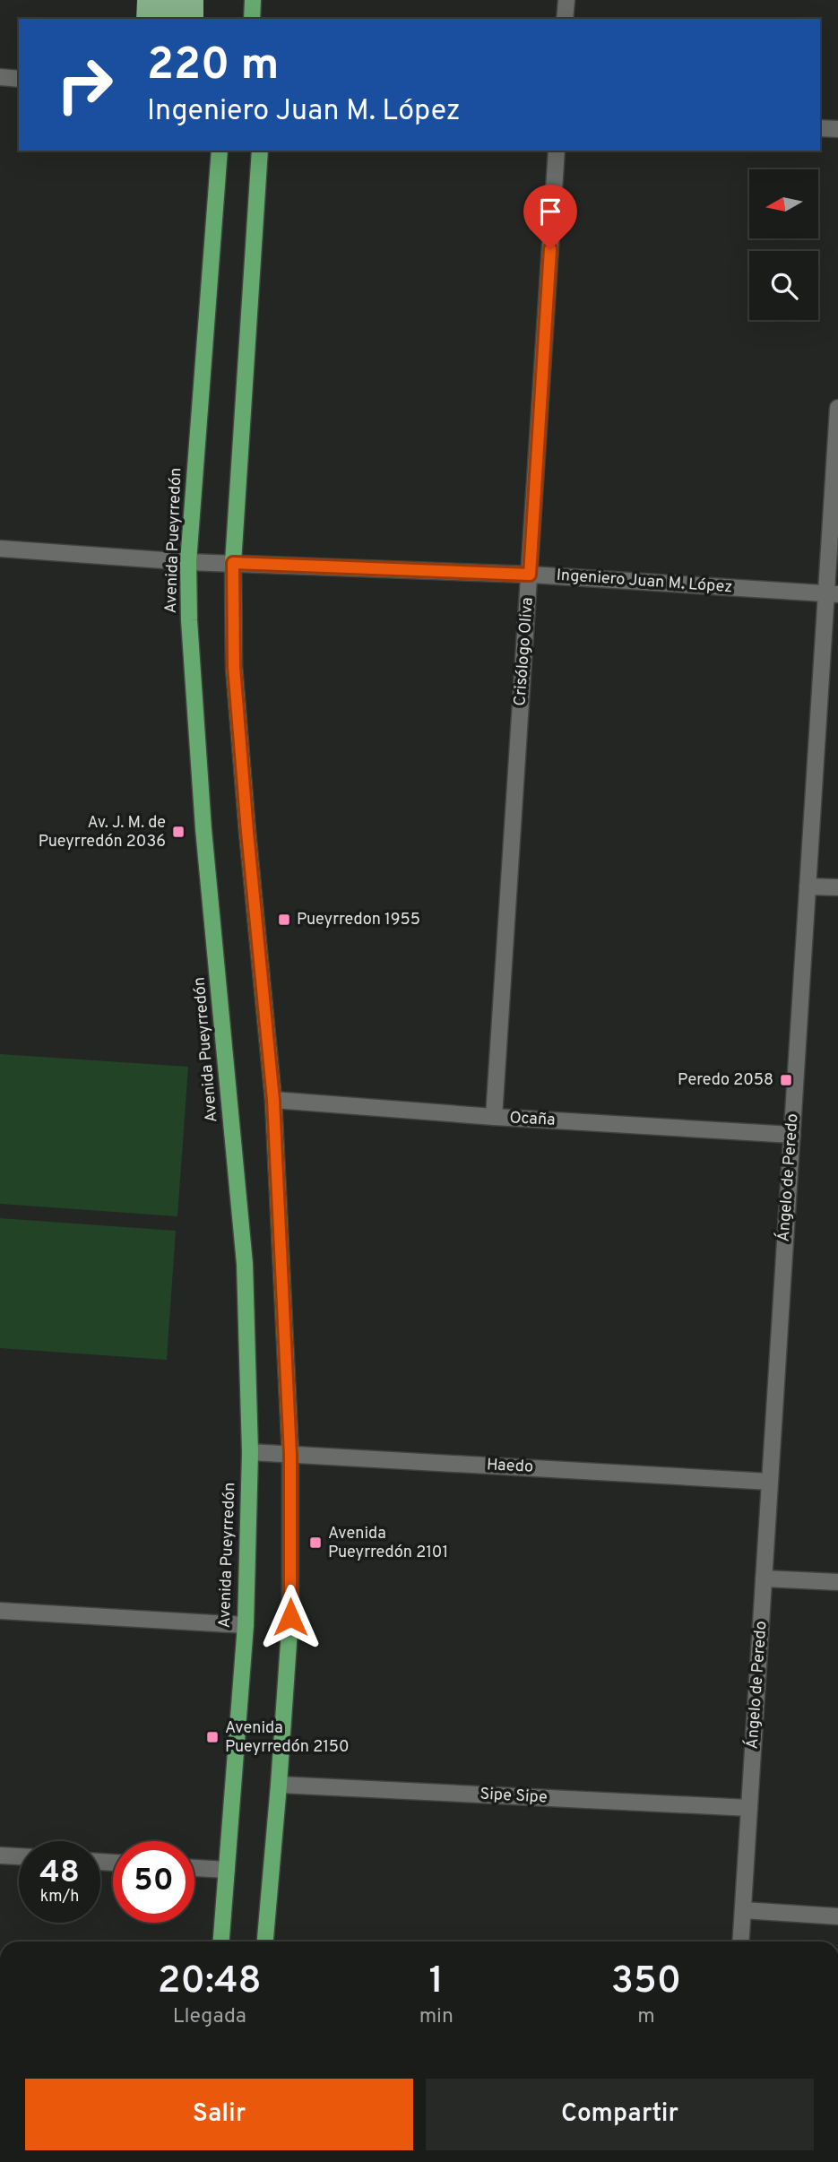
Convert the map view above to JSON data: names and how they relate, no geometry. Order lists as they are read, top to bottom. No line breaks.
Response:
{"streets":{"main road":["Avenida Pueyrredón"],"street":["Ingeniero Juan M. López","Crisólogo Oliva","Ocaña","Ángelo de Peredo","Haedo","Sipe Sipe"]},"crossings":[["Avenida Pueyrredón","Ingeniero Juan M. López"],["Avenida Pueyrredón","Haedo"],["Ingeniero Juan M. López","Crisólogo Oliva"],["Ingeniero Juan M. López","Ángelo de Peredo"],["Crisólogo Oliva","Ocaña"],["Ocaña","Ángelo de Peredo"],["Ángelo de Peredo","Haedo"],["Ángelo de Peredo","Sipe Sipe"]],"places":{"transit":["Av. J. M. de Pueyrredón 2036","Pueyrredon 1955","Peredo 2058","Avenida Pueyrredón 2101","Avenida Pueyrredón 2150"]},"north":"left","page":{"turn":["220 m","Ingeniero Juan M. López"],"speed":"48 km/h","limit":"50","eta":["20:48","Llegada","1","min","350","m"],"buttons":["Salir","Compartir"]}}
